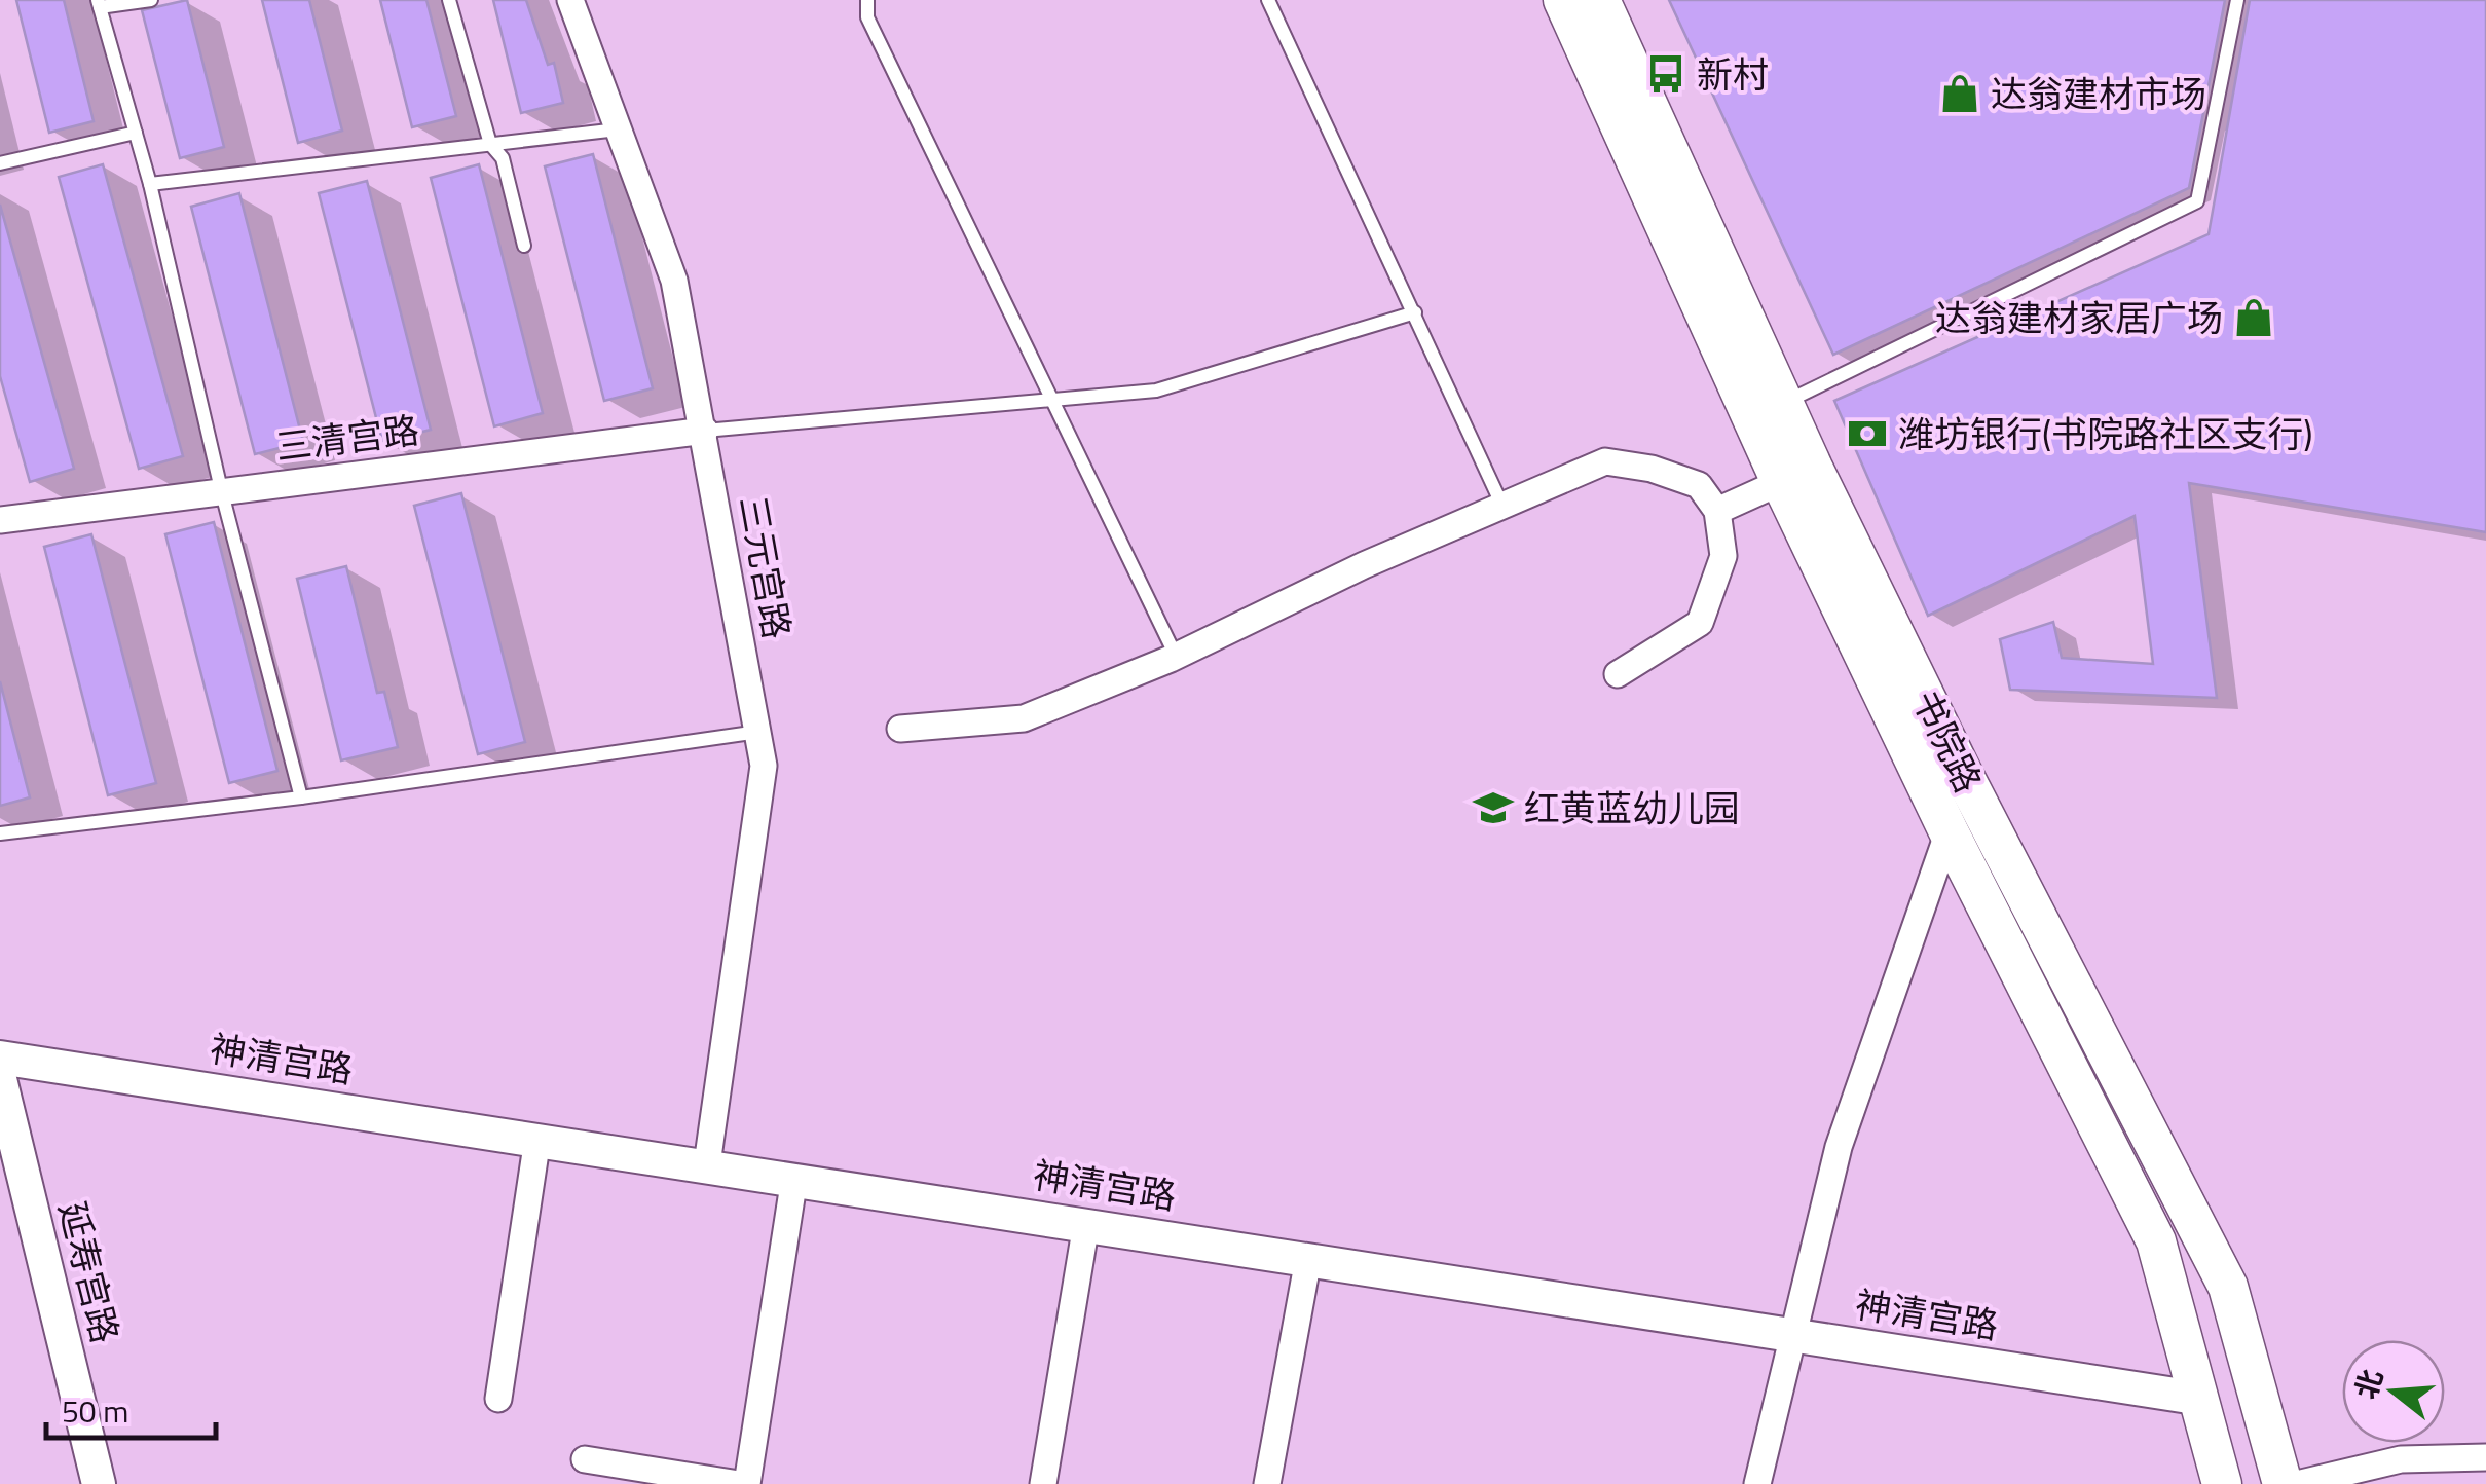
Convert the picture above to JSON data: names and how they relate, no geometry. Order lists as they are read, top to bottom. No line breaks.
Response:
{"streets":{"main road":["书院路"],"street":["三清宫路","三元宫路","神清宫路","延寿宫路"]},"crossings":[["三清宫路","三元宫路"],["三元宫路","神清宫路"],["书院路","神清宫路"]],"places":{"bus stop":["新村"],"shop":["达翁建材市场","达翁建材家居广场"],"bank":["潍坊银行(书院路社区支行)"],"school or university":["红黄蓝幼儿园"]},"scale_bar":"50 m","north":"left"}
